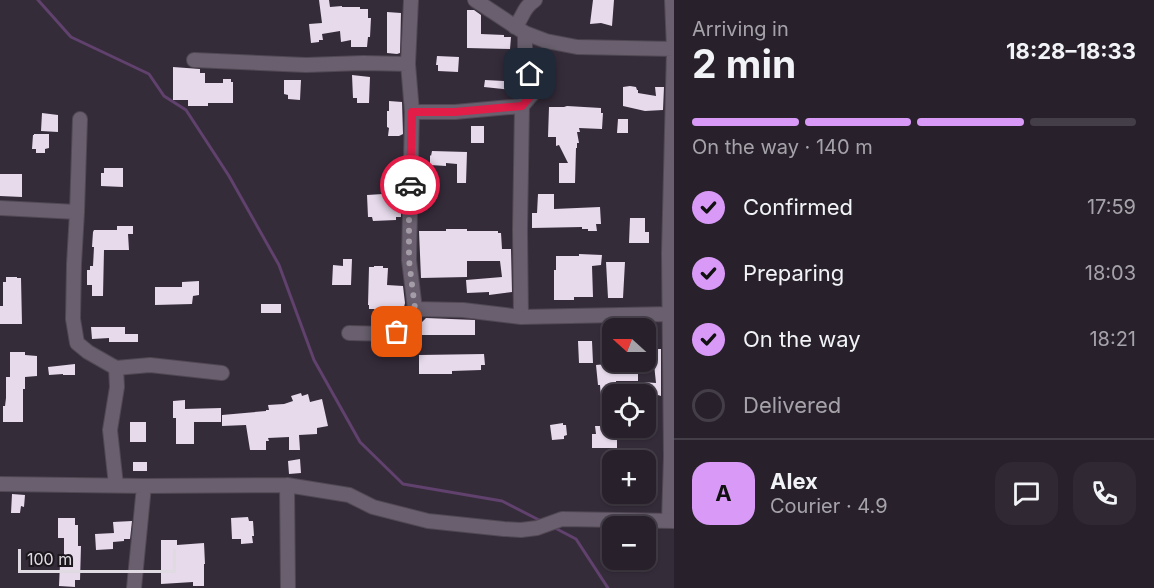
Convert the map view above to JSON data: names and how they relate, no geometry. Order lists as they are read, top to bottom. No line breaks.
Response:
{"scale_bar":"100 m","north":"left","page":{"heading":["2 min","Arriving in","18:28–18:33"],"panel":["Alex","Courier · 4.9"],"bar":"On the way · 140 m","list":[["Confirmed","17:59"],["Preparing","18:03"],["On the way","18:21"],"Delivered"],"map_buttons":["+","−"],"round":"A","scale":"100 m"}}
